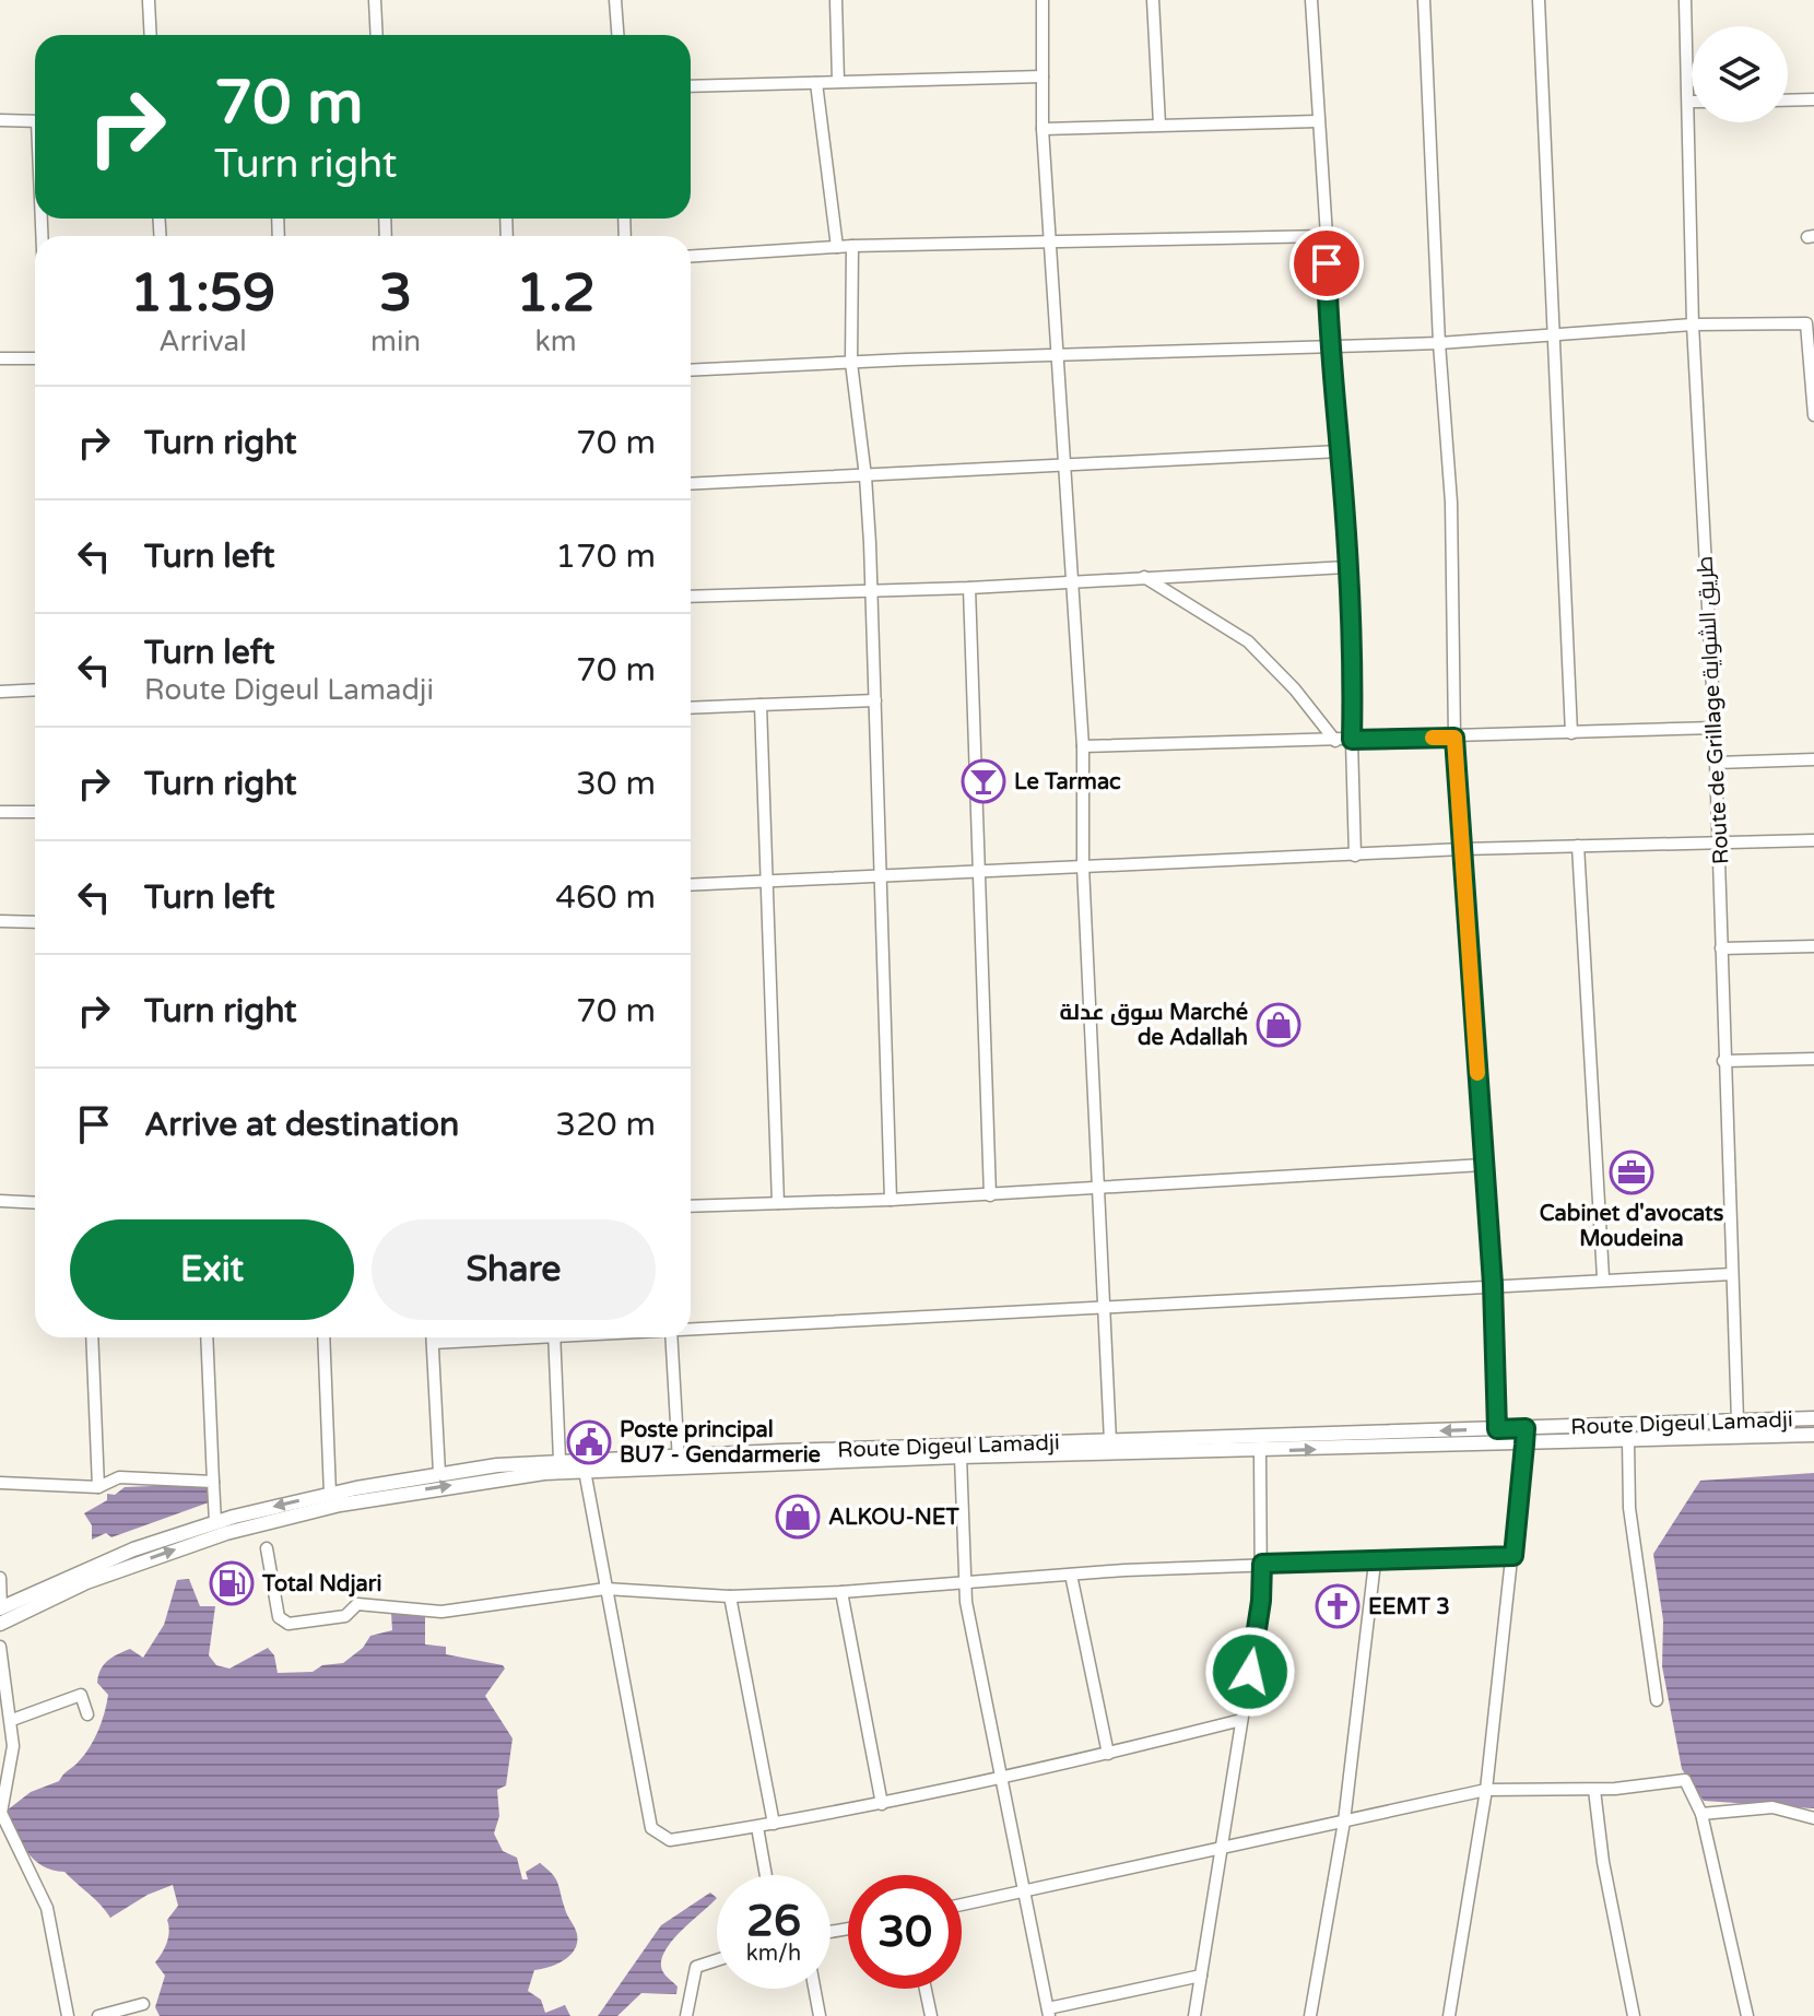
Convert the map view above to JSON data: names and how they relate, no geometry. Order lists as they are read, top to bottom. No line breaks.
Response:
{"streets":{"main road":["Route Digeul Lamadji"],"street":["Route de Grillage طريق الشواية"]},"crossings":[["Route de Grillage طريق الشواية","Route Digeul Lamadji"]],"places":{"bar":["Le Tarmac"],"shop":["سوق عدلة Marché de Adallah","ALKOU-NET"],"office":["Cabinet d'avocats Moudeina"],"public building":["Poste principal BU7 - Gendarmerie"],"fuel station":["Total Ndjari"],"church":["EEMT 3"]},"page":{"turn":["70 m","Turn right"],"eta":["11:59","Arrival","3","min","1.2","km"],"list":[{"name":"Turn right","value":"70 m"},{"name":"Turn left","value":"170 m"},{"name":"Turn left","note":"Route Digeul Lamadji","value":"70 m"},{"name":"Turn right","value":"30 m"},{"name":"Turn left","value":"460 m"},{"name":"Turn right","value":"70 m"},{"name":"Arrive at destination","value":"320 m"}],"buttons":["Exit","Share"],"speed":"26 km/h","limit":"30"}}
